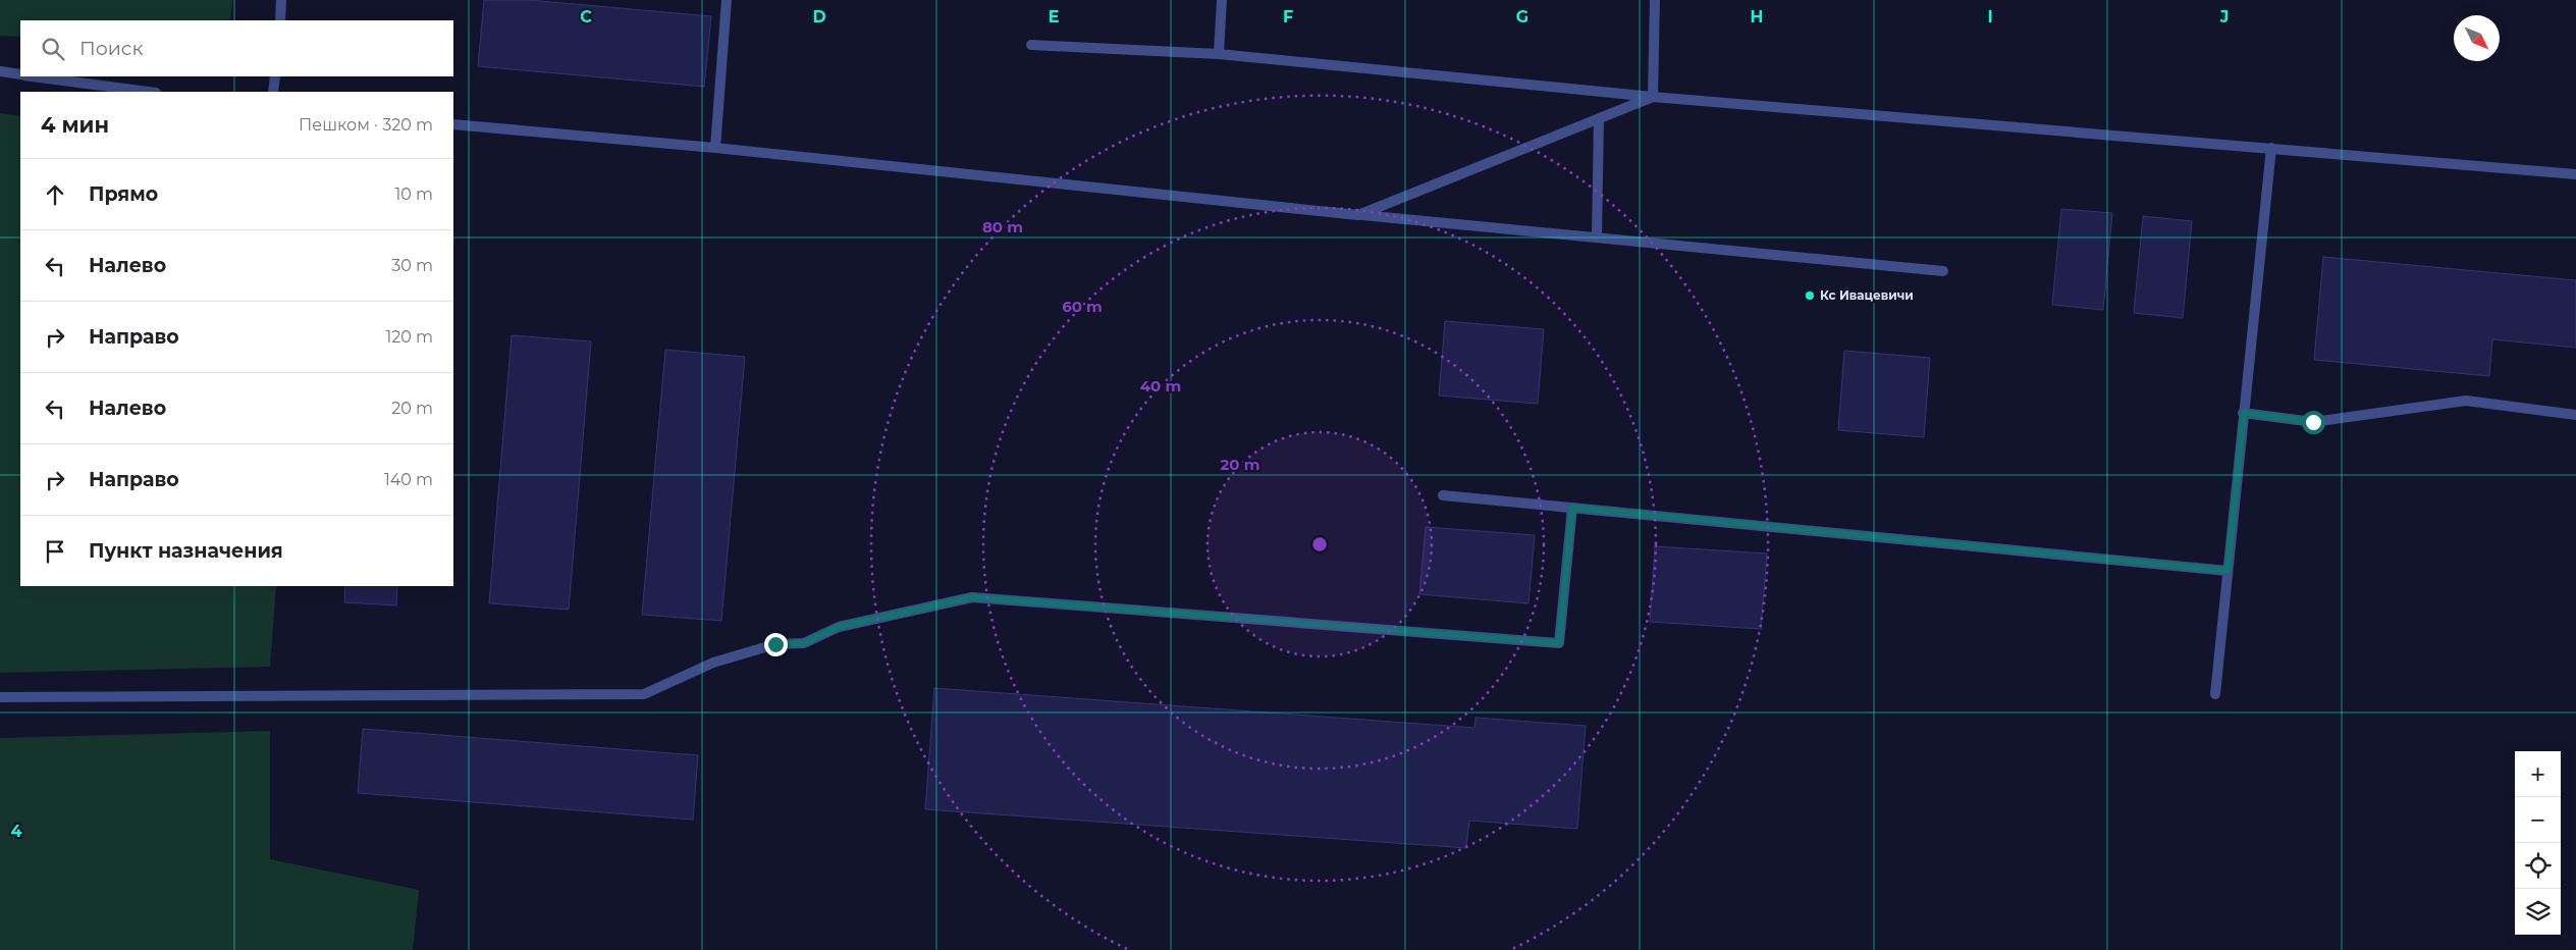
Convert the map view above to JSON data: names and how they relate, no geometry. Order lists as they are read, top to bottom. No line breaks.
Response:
{"places":["Кс Ивацевичи"],"north":"bottom right","page":{"search":"Поиск","heading":["4 мин","Пешком · 320 m"],"list":[["Прямо","10 m"],["Налево","30 m"],["Направо","120 m"],["Налево","20 m"],["Направо","140 m"],"Пункт назначения"],"map_buttons":["+","−"]},"grid":{"columns":["C","D","E","F","G","H","I","J"],"rows":["4"]},"rings":["80 m","60 m","40 m","20 m"]}
